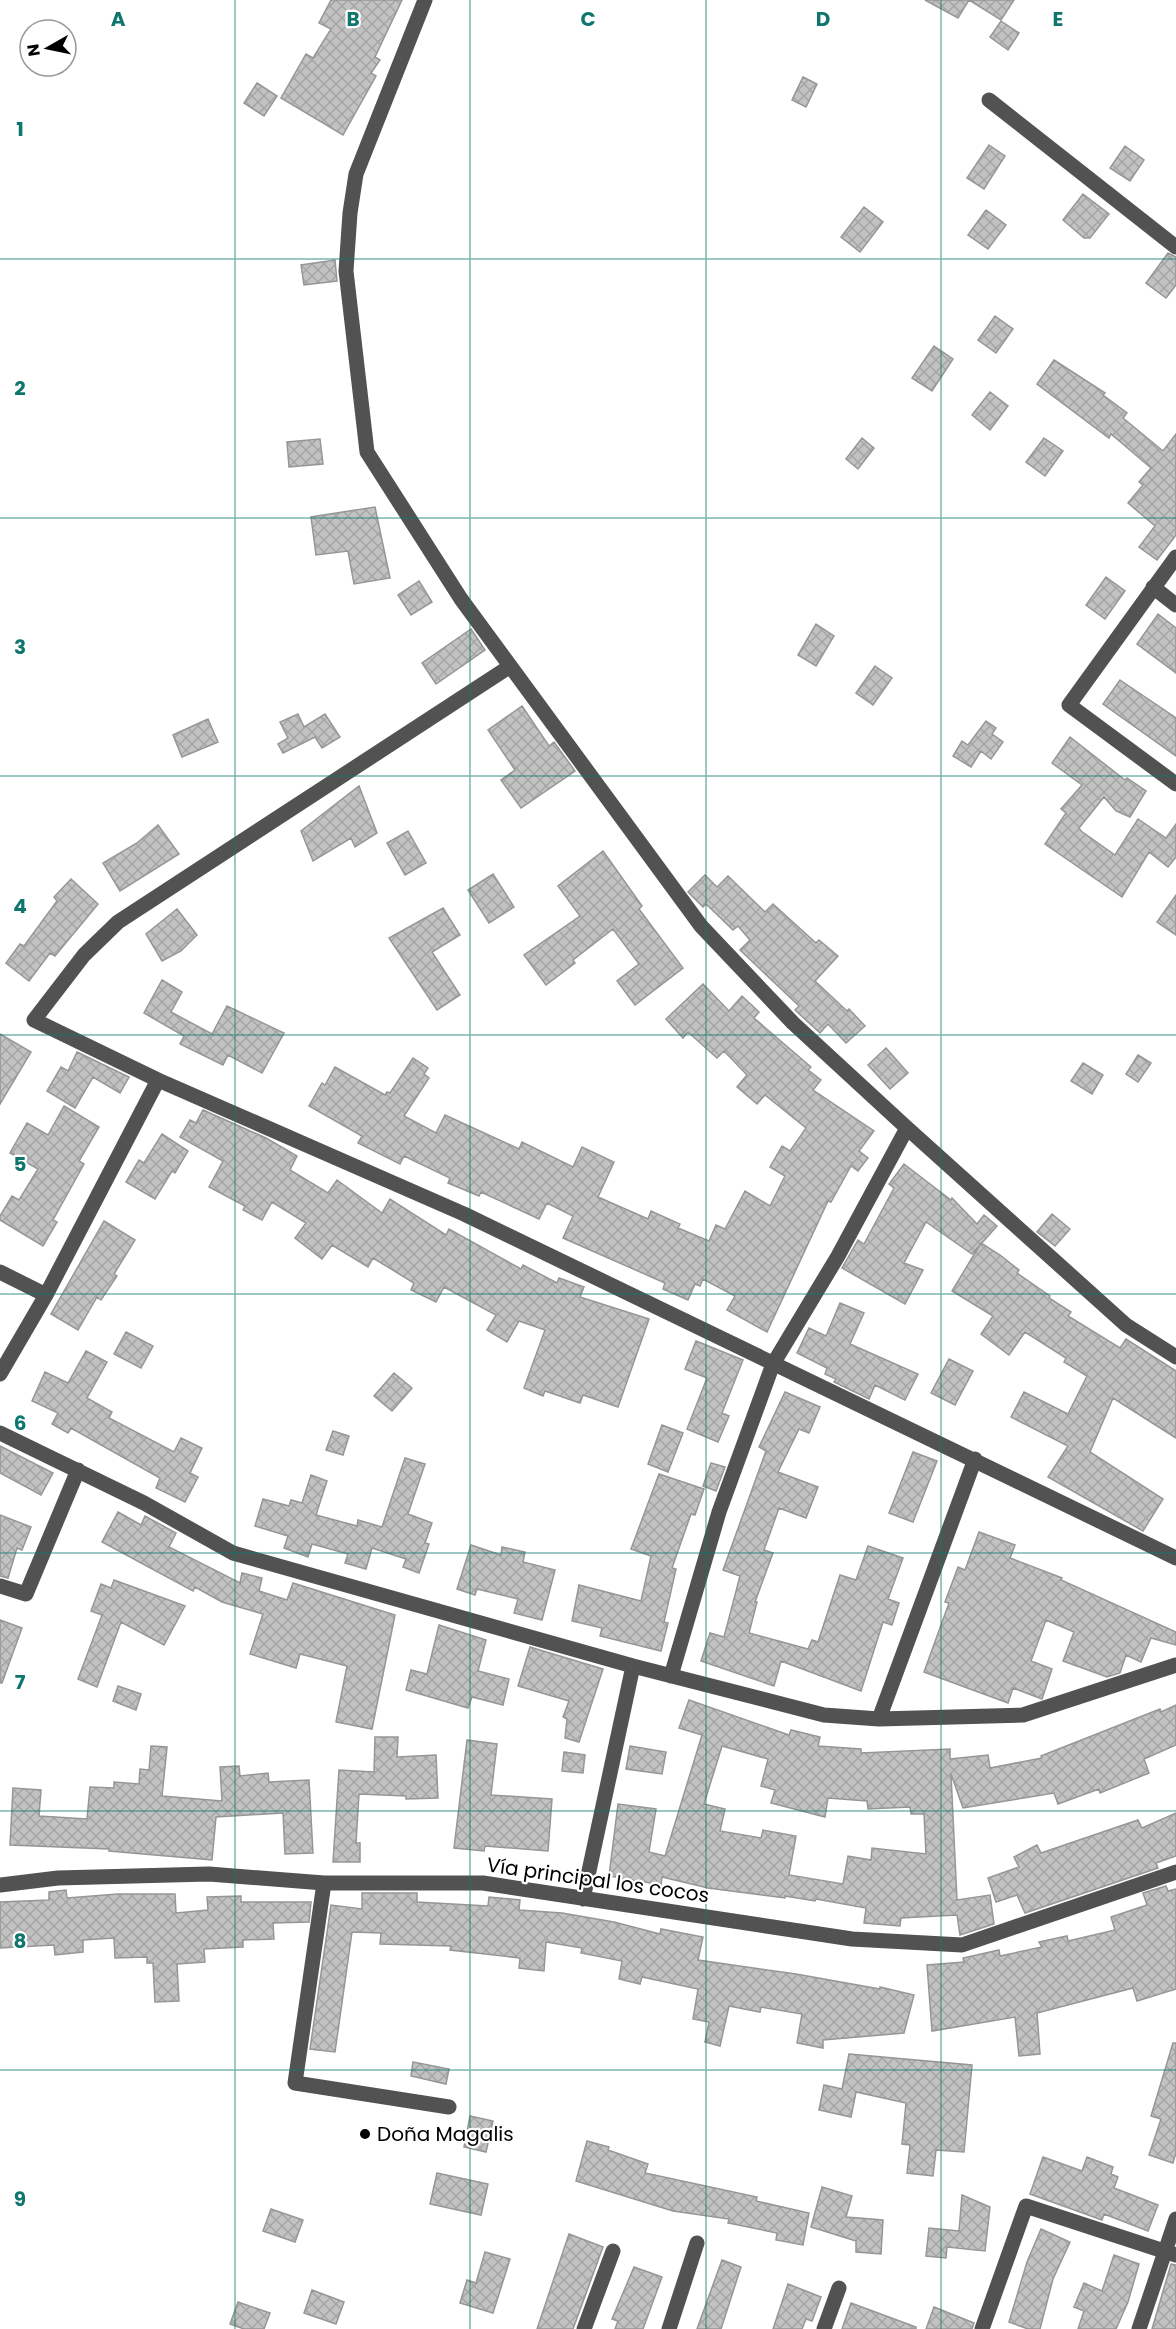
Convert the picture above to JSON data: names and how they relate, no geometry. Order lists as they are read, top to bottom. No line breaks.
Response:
{"streets":{"street":["Vía principal los cocos"]},"places":["Doña Magalis"],"north":"left","grid":{"columns":["A","B","C","D","E"],"rows":["1","2","3","4","5","6","7","8","9"]}}
